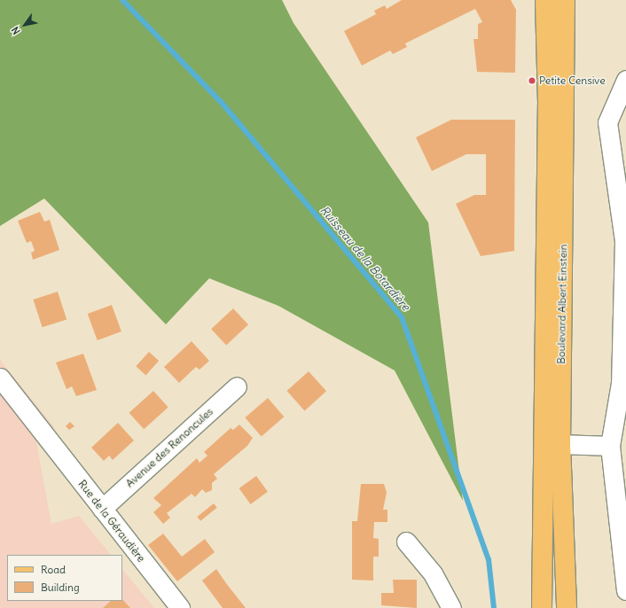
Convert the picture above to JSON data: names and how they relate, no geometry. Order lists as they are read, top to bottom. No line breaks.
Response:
{"streets":{"main road":["Boulevard Albert Einstein"],"street":["Avenue des Renoncules","Rue de la Géraudière"]},"crossings":[["Avenue des Renoncules","Rue de la Géraudière"]],"water":["Ruisseau de la Botardière"],"places":["Petite Censive"],"legend":["Road","Building"],"north":"bottom left"}
